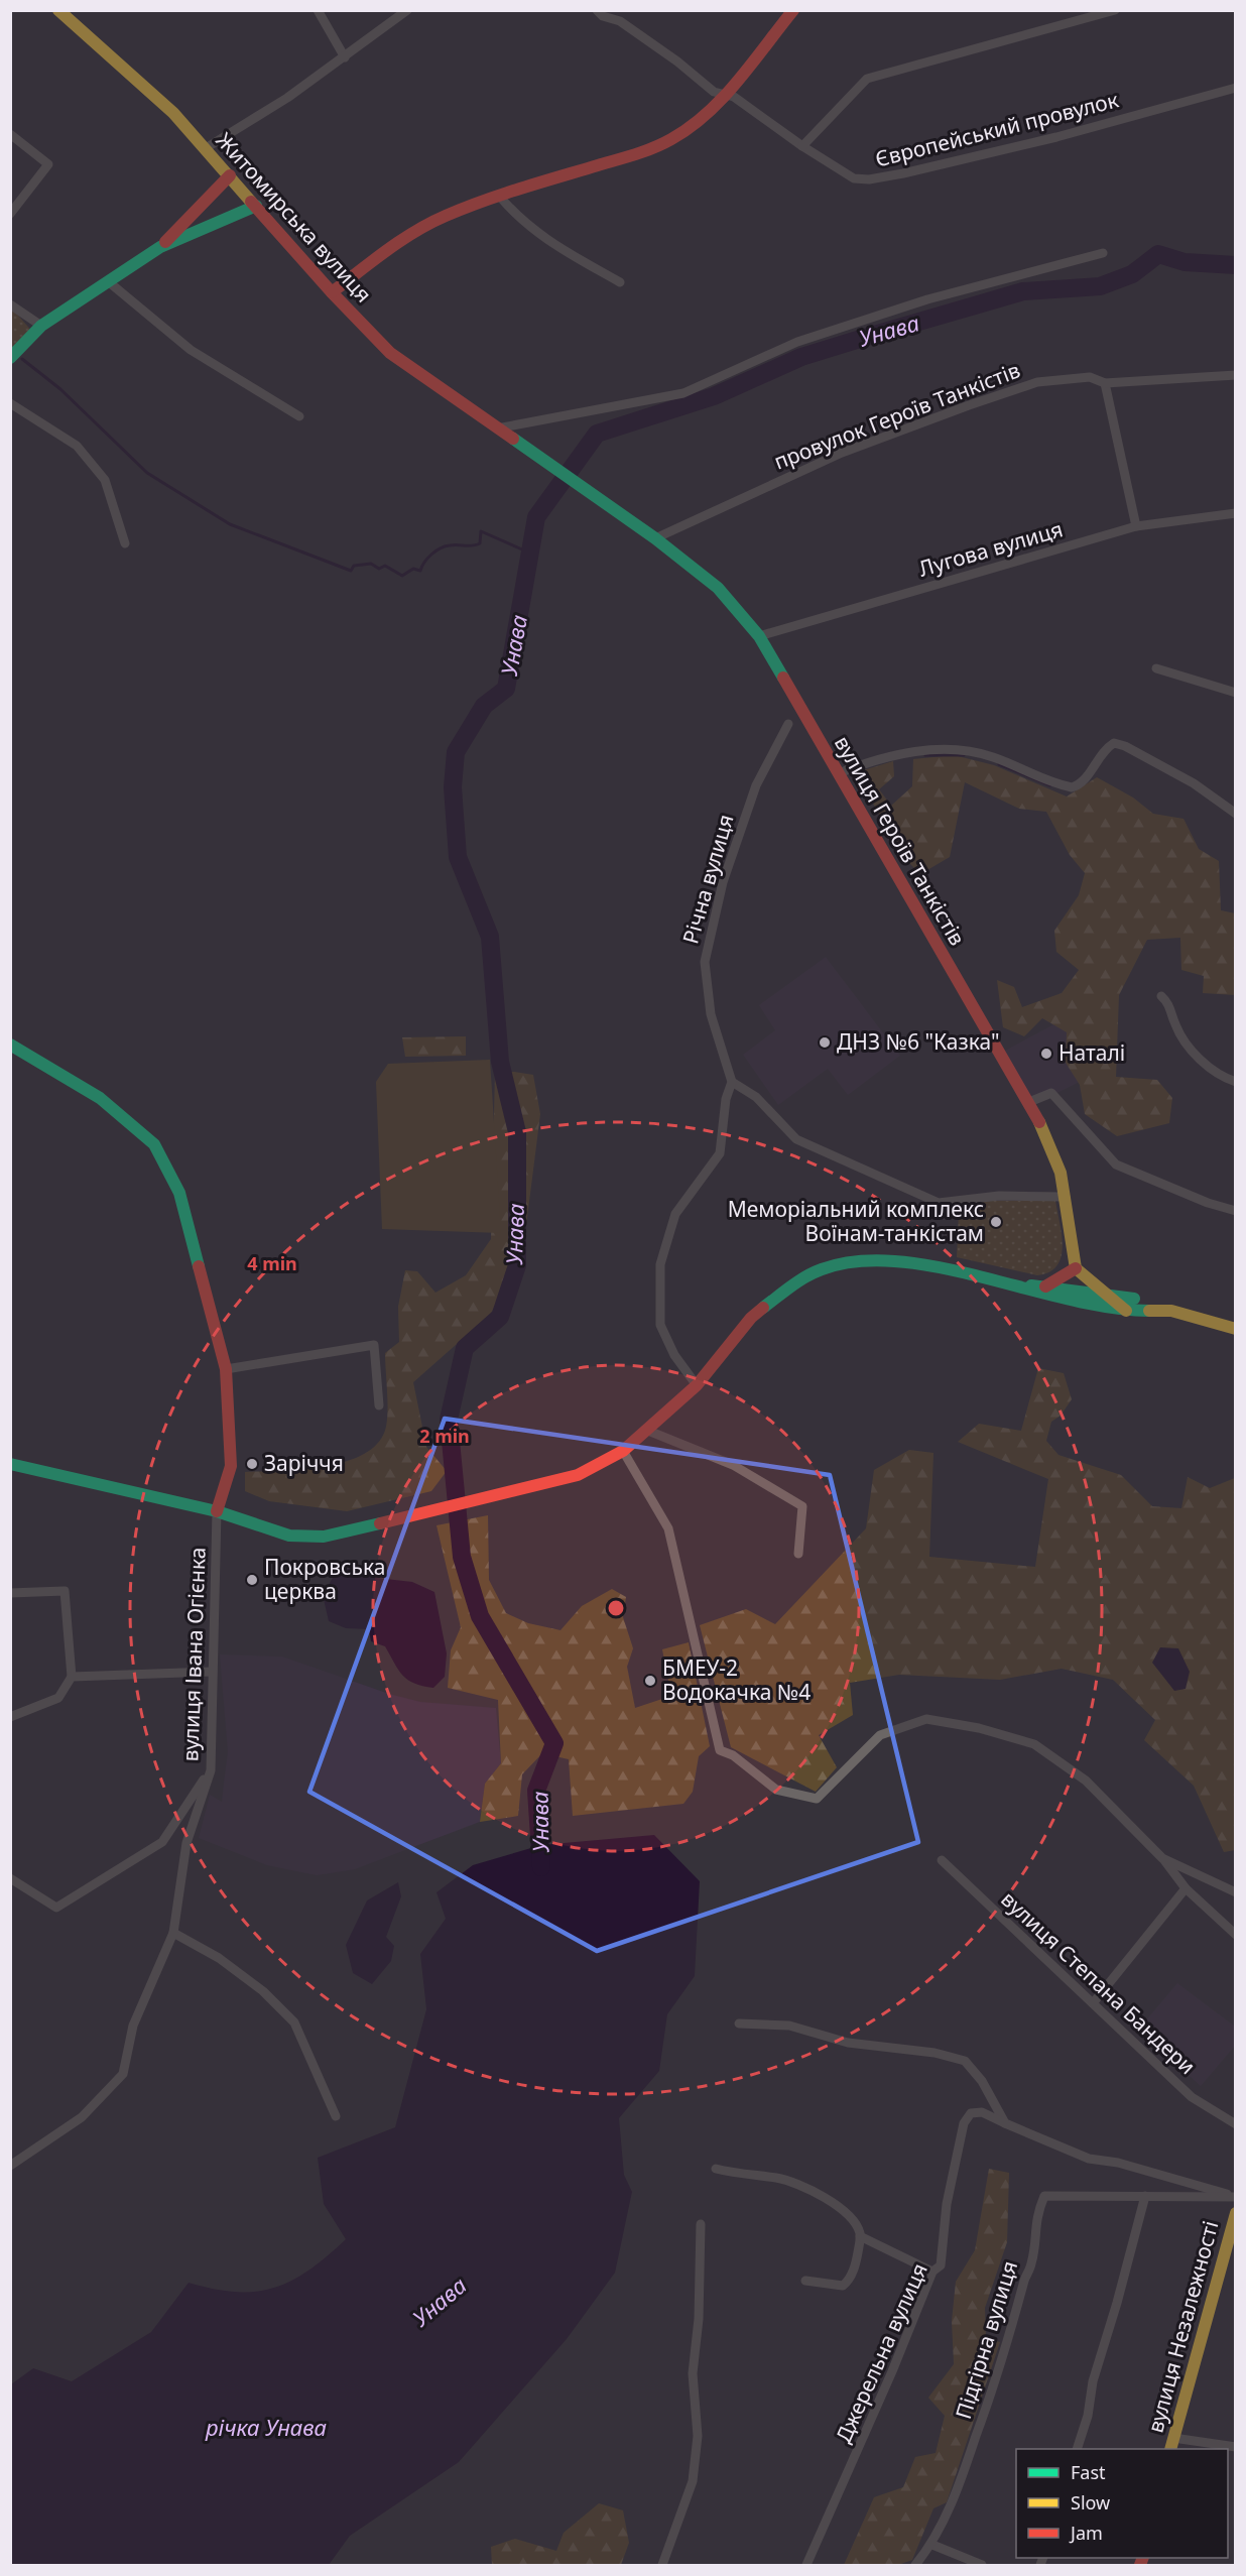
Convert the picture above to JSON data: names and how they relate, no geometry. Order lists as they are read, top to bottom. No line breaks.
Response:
{"streets":{"street":["Європейський провулок","Житомирська вулиця","провулок Героїв Танкістів","Лугова вулиця","вулиця Героїв Танкістів","Річна вулиця","вулиця Івана Огієнка","вулиця Степана Бандери","вулиця Незалежності","Підгірна вулиця","Джерельна вулиця"]},"crossings":[["Житомирська вулиця","вулиця Героїв Танкістів"],["провулок Героїв Танкістів","вулиця Героїв Танкістів"],["Лугова вулиця","вулиця Героїв Танкістів"]],"water":["Унава","річка Унава"],"places":["ДНЗ №6 \"Казка\"","Наталі","Меморіальний комплекс Воїнам-танкістам","Заріччя","Покровська церква","БМЕУ-2 Водокачка №4"],"legend":["Fast","Slow","Jam"],"rings":["4 min","2 min"]}
